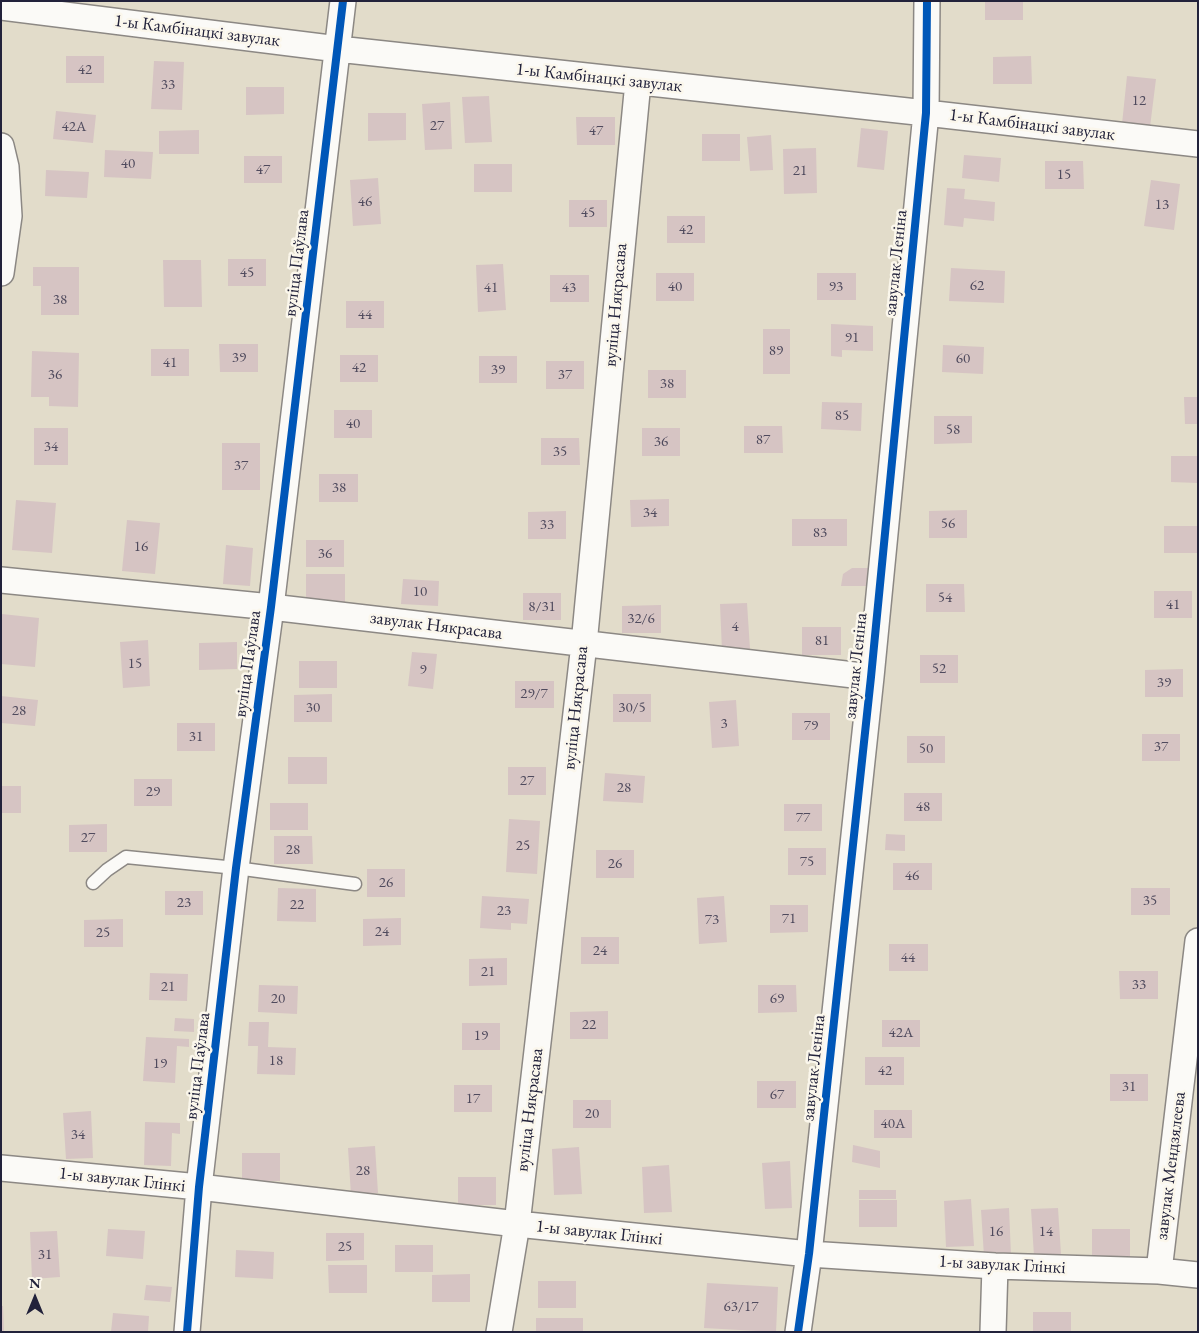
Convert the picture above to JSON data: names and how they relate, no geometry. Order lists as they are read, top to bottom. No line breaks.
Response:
{"streets":{"street":["1-ы Камбінацкі завулак","вуліца Паўлава","завулак Леніна","вуліца Някрасава","завулак Някрасава","завулак Мендзялеева","1-ы завулак Глінкі"]},"crossings":[["1-ы Камбінацкі завулак","вуліца Паўлава"],["1-ы Камбінацкі завулак","завулак Леніна"],["1-ы Камбінацкі завулак","вуліца Някрасава"],["вуліца Паўлава","завулак Някрасава"],["вуліца Паўлава","1-ы завулак Глінкі"],["завулак Леніна","завулак Някрасава"],["завулак Леніна","1-ы завулак Глінкі"],["вуліца Някрасава","завулак Някрасава"],["вуліца Някрасава","1-ы завулак Глінкі"],["завулак Мендзялеева","1-ы завулак Глінкі"]],"house_numbers":["42","33","12","27","42А","47","40","47","21","15","46","13","45","42","45","62","40","93","41","43","38","44","91","89","39","60","41","42","39","36","37","38","85","40","58","87","36","34","35","37","38","34","56","33","83","16","36","10","54","41","8/31","32/6","4","81","15","52","9","39","29/7","30","30/5","28","3","79","31","37","50","27","28","29","48","77","27","25","28","75","26","46","26","35","23","22","23","71","73","24","25","24","44","21","33","21","20","69","22","42А","19","18","19","42","31","67","17","20","40А","34","28","16","14","25","31","63/17"],"north":"top"}
